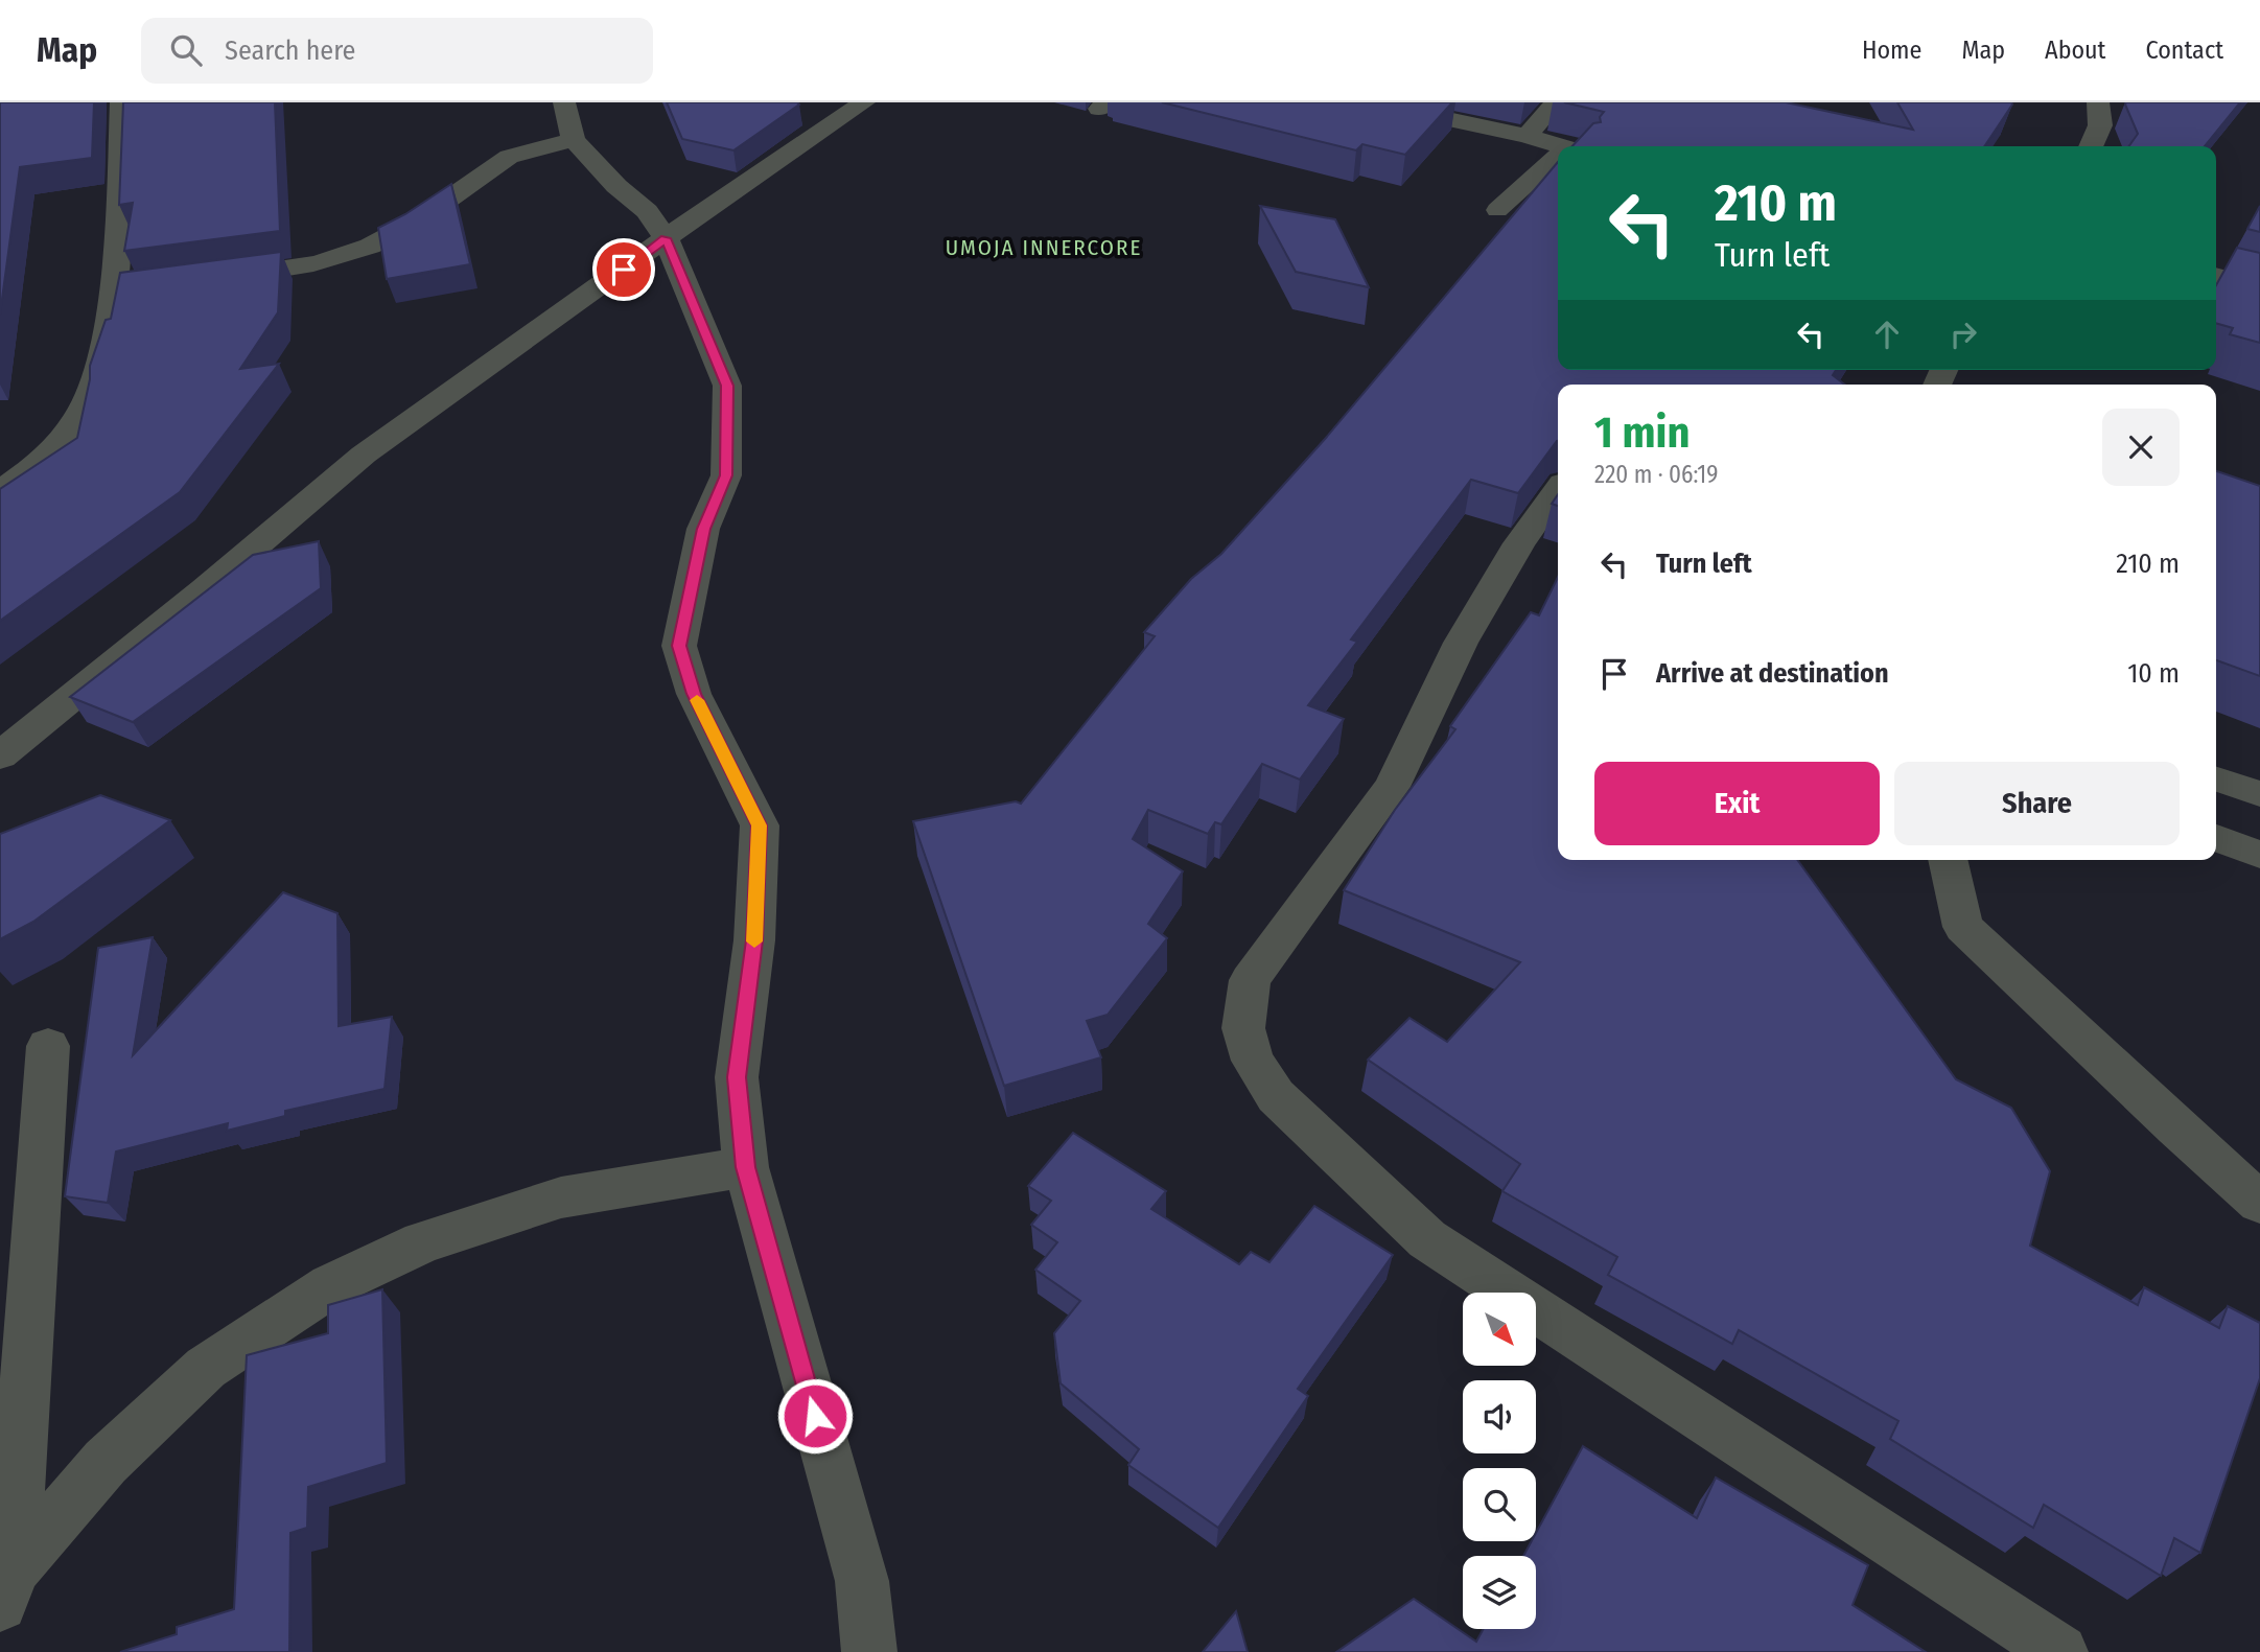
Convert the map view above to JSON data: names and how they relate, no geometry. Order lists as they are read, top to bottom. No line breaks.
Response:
{"districts":["UMOJA INNERCORE"],"north":"bottom right","page":{"header":"Map","search":"Search here","nav":["Home","Map","About","Contact"],"turn":["210 m","Turn left"],"heading":["1 min","220 m · 06:19"],"list":[{"name":"Turn left","value":"210 m"},{"name":"Arrive at destination","value":"10 m"}],"buttons":["Exit","Share"]}}
